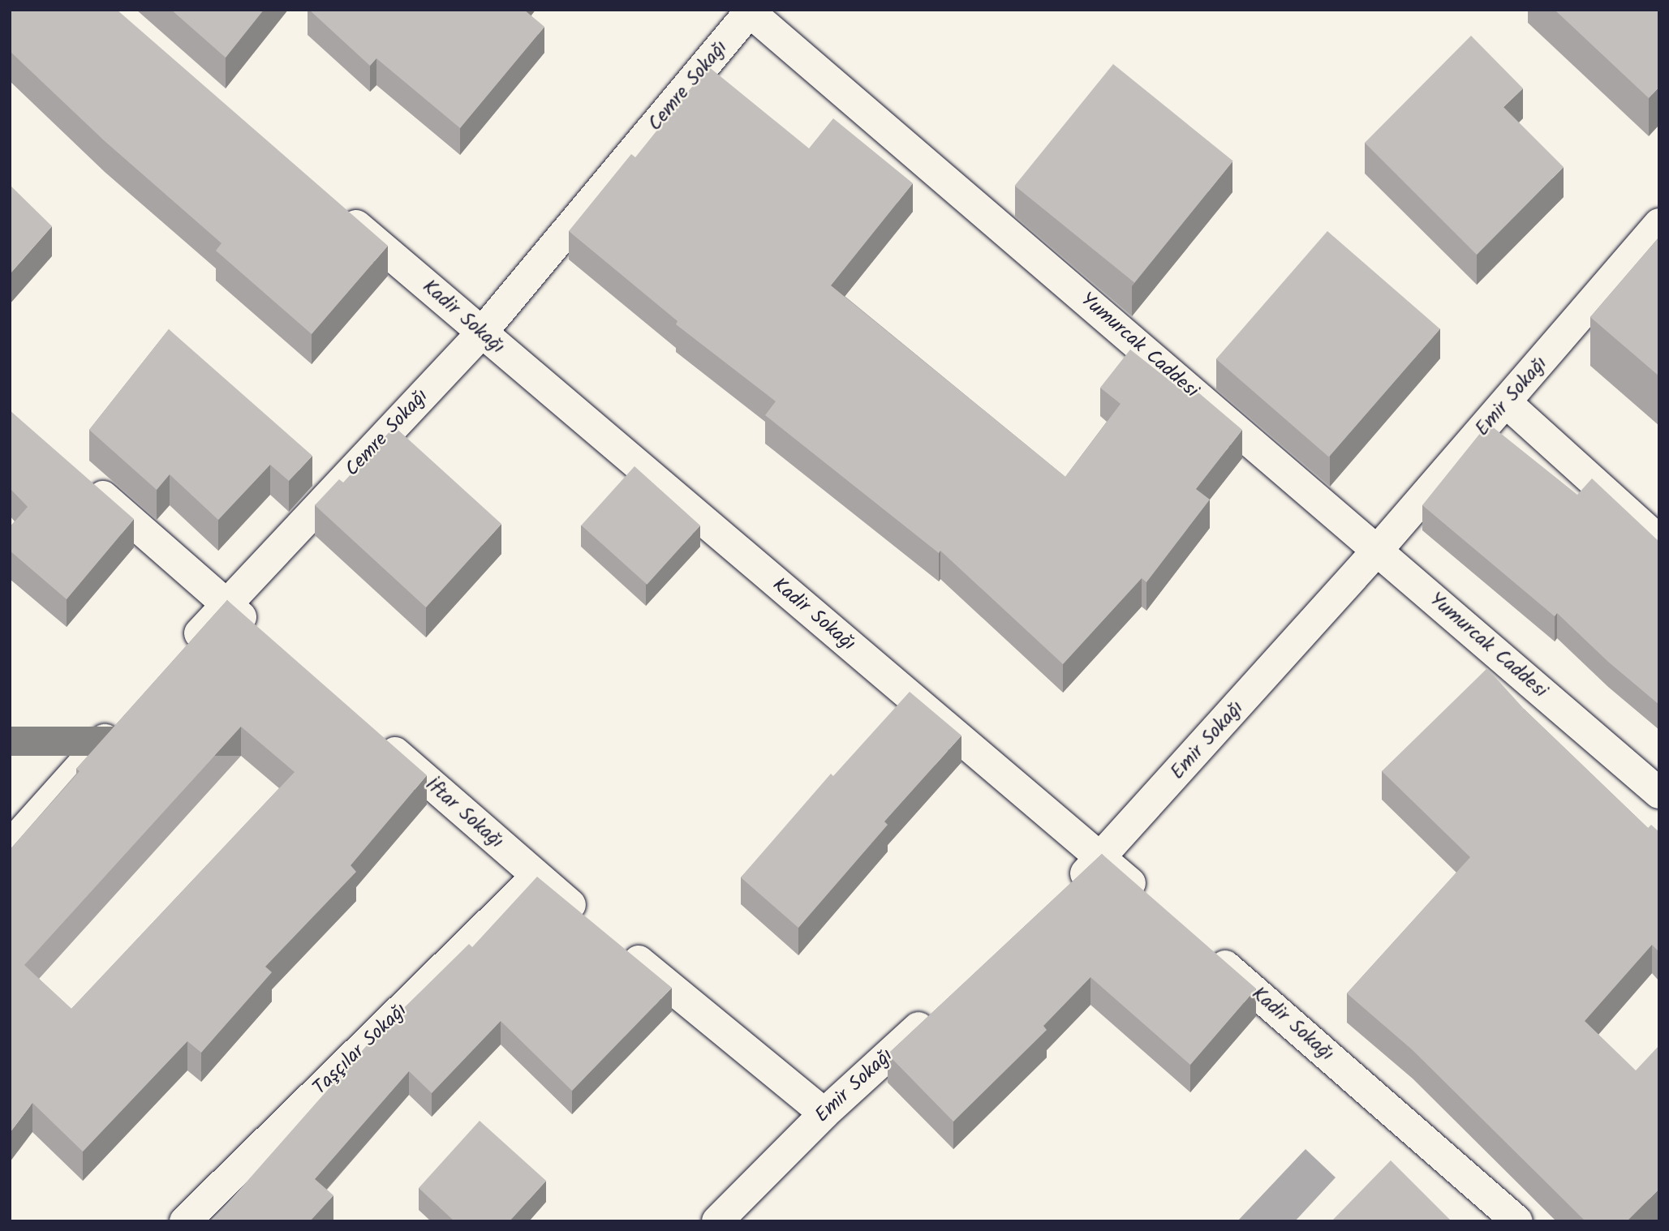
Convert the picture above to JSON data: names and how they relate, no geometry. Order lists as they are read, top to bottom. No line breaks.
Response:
{"streets":{"street":["Cemre Sokağı","Kadir Sokağı","Yumurcak Caddesi","Emir Sokağı","İftar Sokağı","Taşçılar Sokağı"]},"crossings":[["Cemre Sokağı","Kadir Sokağı"],["Cemre Sokağı","Yumurcak Caddesi"],["Kadir Sokağı","Emir Sokağı"],["Yumurcak Caddesi","Emir Sokağı"],["Emir Sokağı","İftar Sokağı"],["İftar Sokağı","Taşçılar Sokağı"]]}
